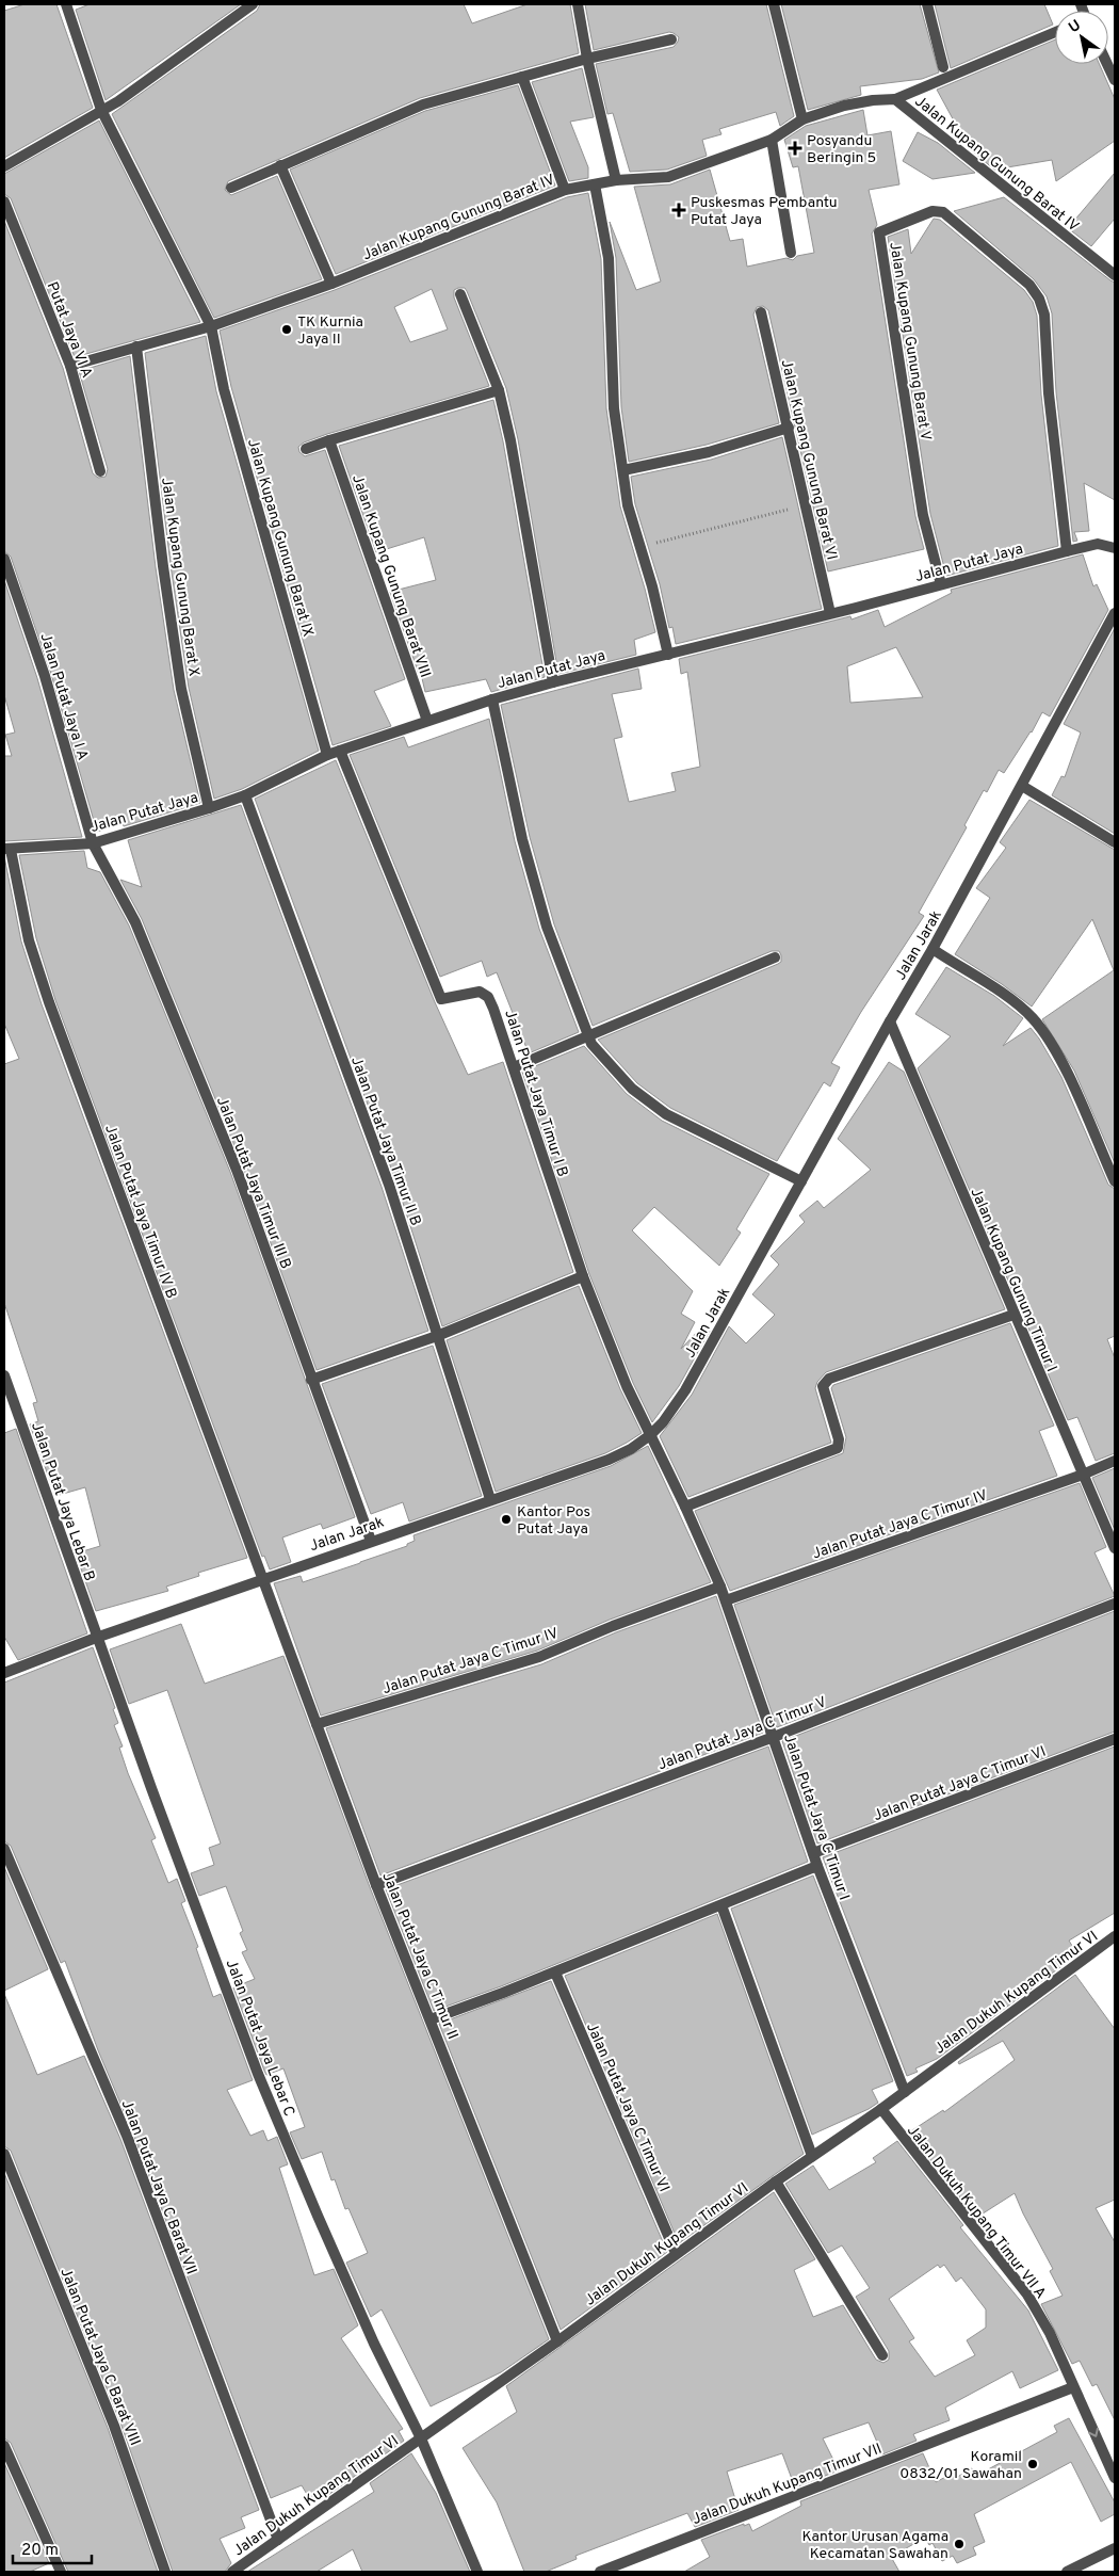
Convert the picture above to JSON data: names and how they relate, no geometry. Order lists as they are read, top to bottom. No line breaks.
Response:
{"streets":{"street":["Jalan Kupang Gunung Barat IV","Putat Jaya VI A","Jalan Kupang Gunung Barat V","Jalan Kupang Gunung Barat VI","Jalan Kupang Gunung Barat IX","Jalan Putat Jaya","Jalan Kupang Gunung Barat VIII","Jalan Kupang Gunung Barat X","Jalan Putat Jaya I A","Jalan Jarak","Jalan Putat Jaya Timur I B","Jalan Putat Jaya Timur II B","Jalan Putat Jaya Timur III B","Jalan Putat Jaya Timur IV B","Jalan Kupang Gunung Timur I","Jalan Putat Jaya Lebar B","Jalan Putat Jaya C Timur IV","Jalan Putat Jaya C Timur V","Jalan Putat Jaya C Timur VI","Jalan Putat Jaya C Timur I","Jalan Putat Jaya C Timur II","Jalan Dukuh Kupang Timur VI","Jalan Putat Jaya Lebar C","Jalan Putat Jaya C Barat VII","Jalan Dukuh Kupang Timur VII A","Jalan Putat Jaya C Barat VIII","Jalan Dukuh Kupang Timur VII"]},"crossings":[["Jalan Kupang Gunung Barat IV","Putat Jaya VI A"],["Jalan Kupang Gunung Barat IV","Jalan Kupang Gunung Barat IX"],["Jalan Kupang Gunung Barat IV","Jalan Kupang Gunung Barat X"],["Jalan Kupang Gunung Barat V","Jalan Putat Jaya"],["Jalan Kupang Gunung Barat VI","Jalan Putat Jaya"],["Jalan Kupang Gunung Barat IX","Jalan Putat Jaya"],["Jalan Putat Jaya","Jalan Kupang Gunung Barat VIII"],["Jalan Putat Jaya","Jalan Kupang Gunung Barat X"],["Jalan Putat Jaya","Jalan Putat Jaya I A"],["Jalan Putat Jaya","Jalan Putat Jaya Timur I B"],["Jalan Putat Jaya","Jalan Putat Jaya Timur II B"],["Jalan Putat Jaya","Jalan Putat Jaya Timur III B"],["Jalan Putat Jaya","Jalan Putat Jaya Timur IV B"],["Jalan Putat Jaya I A","Jalan Putat Jaya Timur III B"],["Jalan Jarak","Jalan Putat Jaya Timur I B"],["Jalan Jarak","Jalan Putat Jaya Timur II B"],["Jalan Jarak","Jalan Putat Jaya Timur III B"],["Jalan Jarak","Jalan Putat Jaya Timur IV B"],["Jalan Jarak","Jalan Kupang Gunung Timur I"],["Jalan Jarak","Jalan Putat Jaya Lebar B"],["Jalan Jarak","Jalan Putat Jaya C Timur I"],["Jalan Jarak","Jalan Putat Jaya C Timur II"],["Jalan Jarak","Jalan Putat Jaya Lebar C"],["Jalan Putat Jaya Timur I B","Jalan Putat Jaya C Timur I"],["Jalan Putat Jaya Timur IV B","Jalan Putat Jaya C Timur II"],["Jalan Kupang Gunung Timur I","Jalan Putat Jaya C Timur IV"],["Jalan Putat Jaya Lebar B","Jalan Putat Jaya Lebar C"],["Jalan Putat Jaya C Timur IV","Jalan Putat Jaya C Timur I"],["Jalan Putat Jaya C Timur IV","Jalan Putat Jaya C Timur II"],["Jalan Putat Jaya C Timur V","Jalan Putat Jaya C Timur I"],["Jalan Putat Jaya C Timur V","Jalan Putat Jaya C Timur II"],["Jalan Putat Jaya C Timur VI","Jalan Putat Jaya C Timur I"],["Jalan Putat Jaya C Timur VI","Jalan Dukuh Kupang Timur VI"],["Jalan Putat Jaya C Timur I","Jalan Dukuh Kupang Timur VI"],["Jalan Putat Jaya C Timur II","Jalan Dukuh Kupang Timur VI"],["Jalan Dukuh Kupang Timur VI","Jalan Putat Jaya Lebar C"],["Jalan Dukuh Kupang Timur VI","Jalan Putat Jaya C Barat VII"],["Jalan Dukuh Kupang Timur VI","Jalan Dukuh Kupang Timur VII A"],["Jalan Dukuh Kupang Timur VII A","Jalan Dukuh Kupang Timur VII"]],"places":{"health":["Posyandu Beringin 5","Puskesmas Pembantu Putat Jaya"],"other":["TK Kurnia Jaya II","Kantor Pos Putat Jaya","Koramil 0832/01 Sawahan","Kantor Urusan Agama Kecamatan Sawahan"]},"scale_bar":"20 m","north":"top left"}
